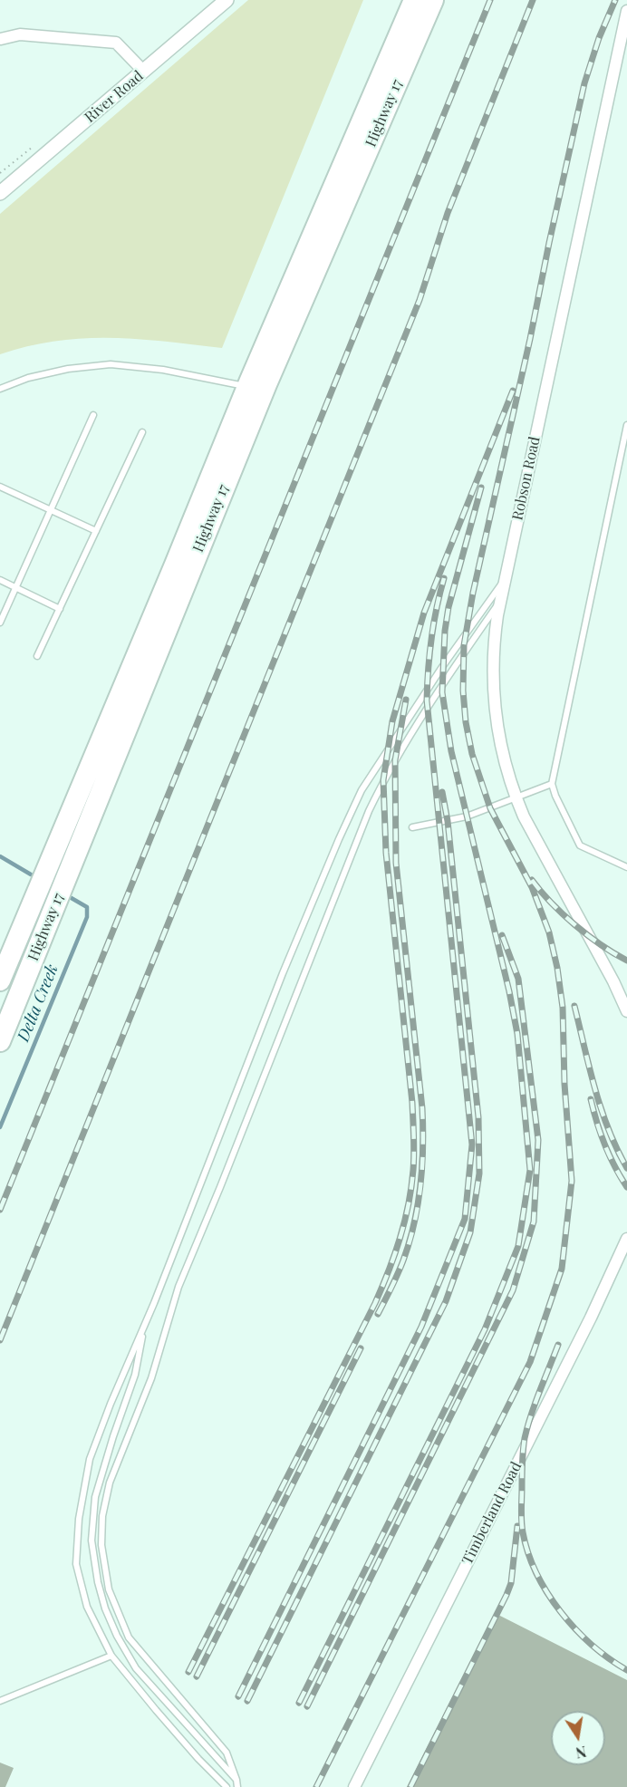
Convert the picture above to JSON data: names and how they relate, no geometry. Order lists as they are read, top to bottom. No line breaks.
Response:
{"streets":{"highway":["Highway 17"],"street":["River Road","Robson Road","Timberland Road"]},"water":["Delta Creek"],"north":"bottom"}
